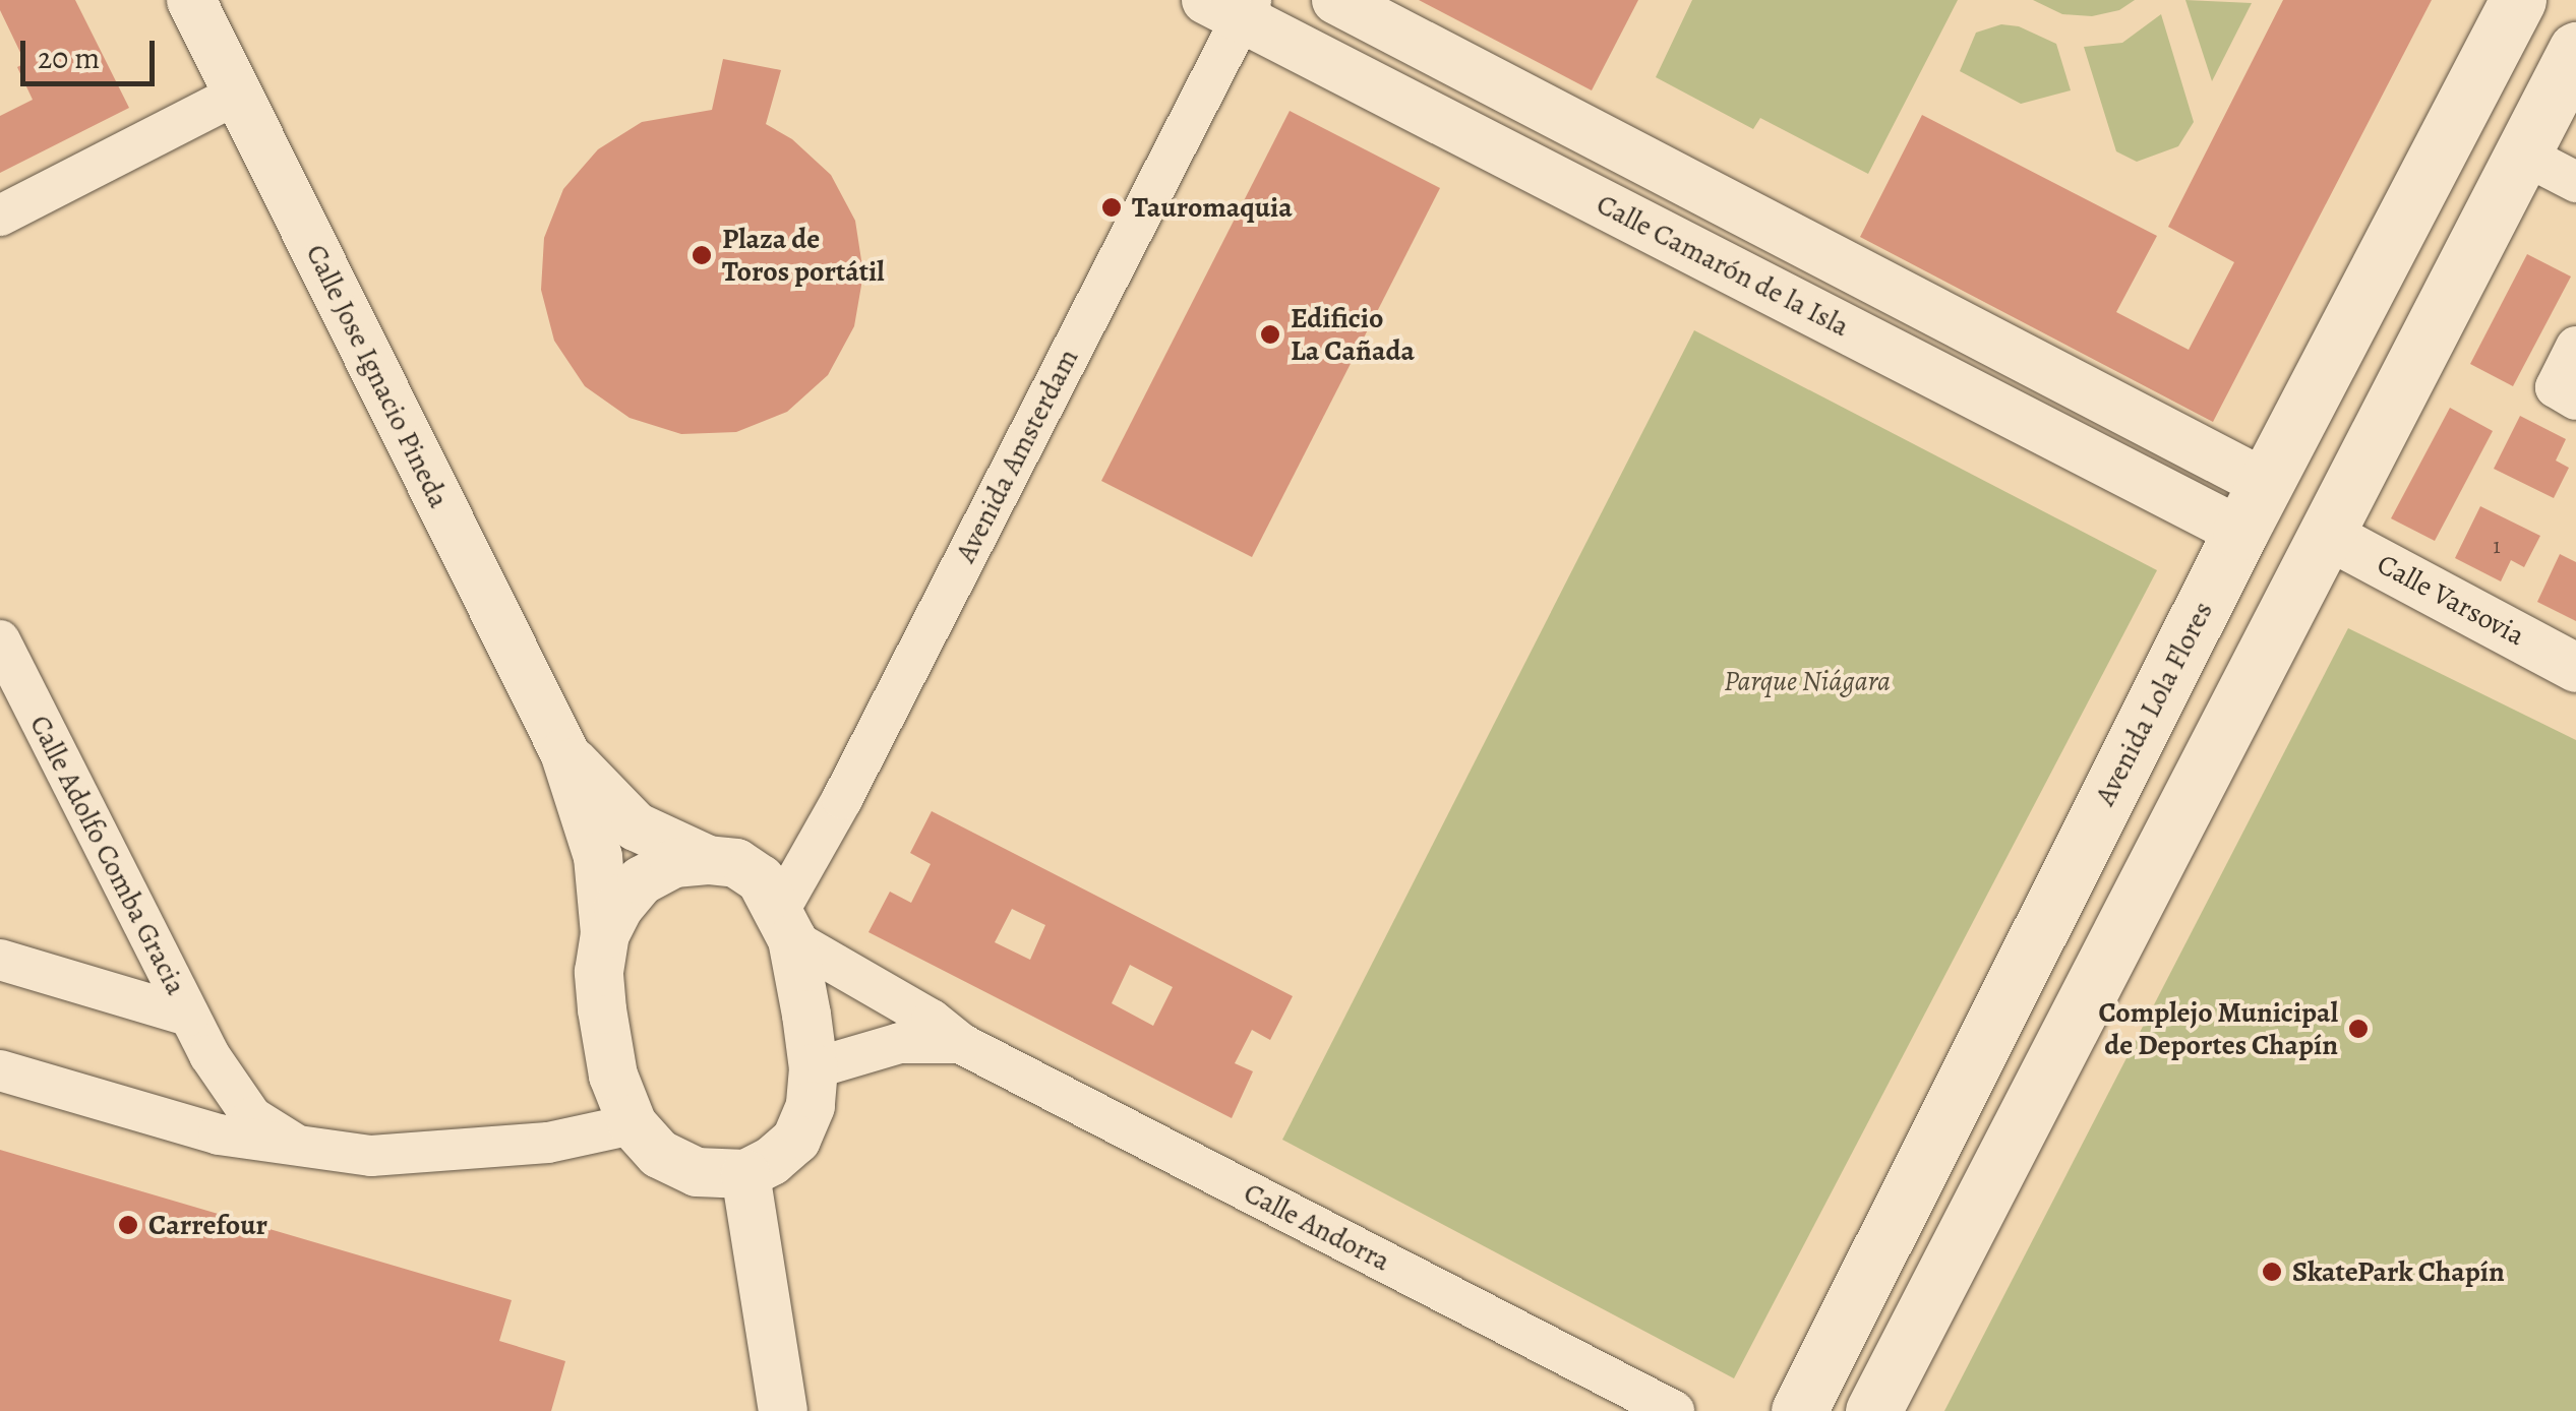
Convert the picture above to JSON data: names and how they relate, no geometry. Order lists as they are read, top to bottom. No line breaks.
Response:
{"streets":{"main road":["Avenida Lola Flores"],"street":["Calle Camarón de la Isla","Calle Jose Ignacio Pineda","Avenida Amsterdam","Calle Varsovia","Calle Adolfo Comba Gracia","Calle Andorra"]},"crossings":[["Calle Camarón de la Isla","Avenida Amsterdam"],["Calle Camarón de la Isla","Avenida Lola Flores"],["Calle Jose Ignacio Pineda","Avenida Amsterdam"],["Calle Jose Ignacio Pineda","Calle Adolfo Comba Gracia"],["Calle Jose Ignacio Pineda","Calle Andorra"],["Avenida Amsterdam","Calle Adolfo Comba Gracia"],["Avenida Amsterdam","Calle Andorra"],["Calle Adolfo Comba Gracia","Calle Andorra"]],"parks":["Parque Niágara"],"places":["Tauromaquia","Plaza de Toros portátil","Edificio La Cañada","Complejo Municipal de Deportes Chapín","Carrefour","SkatePark Chapín"],"house_numbers":["1"],"scale_bar":"20 m"}
